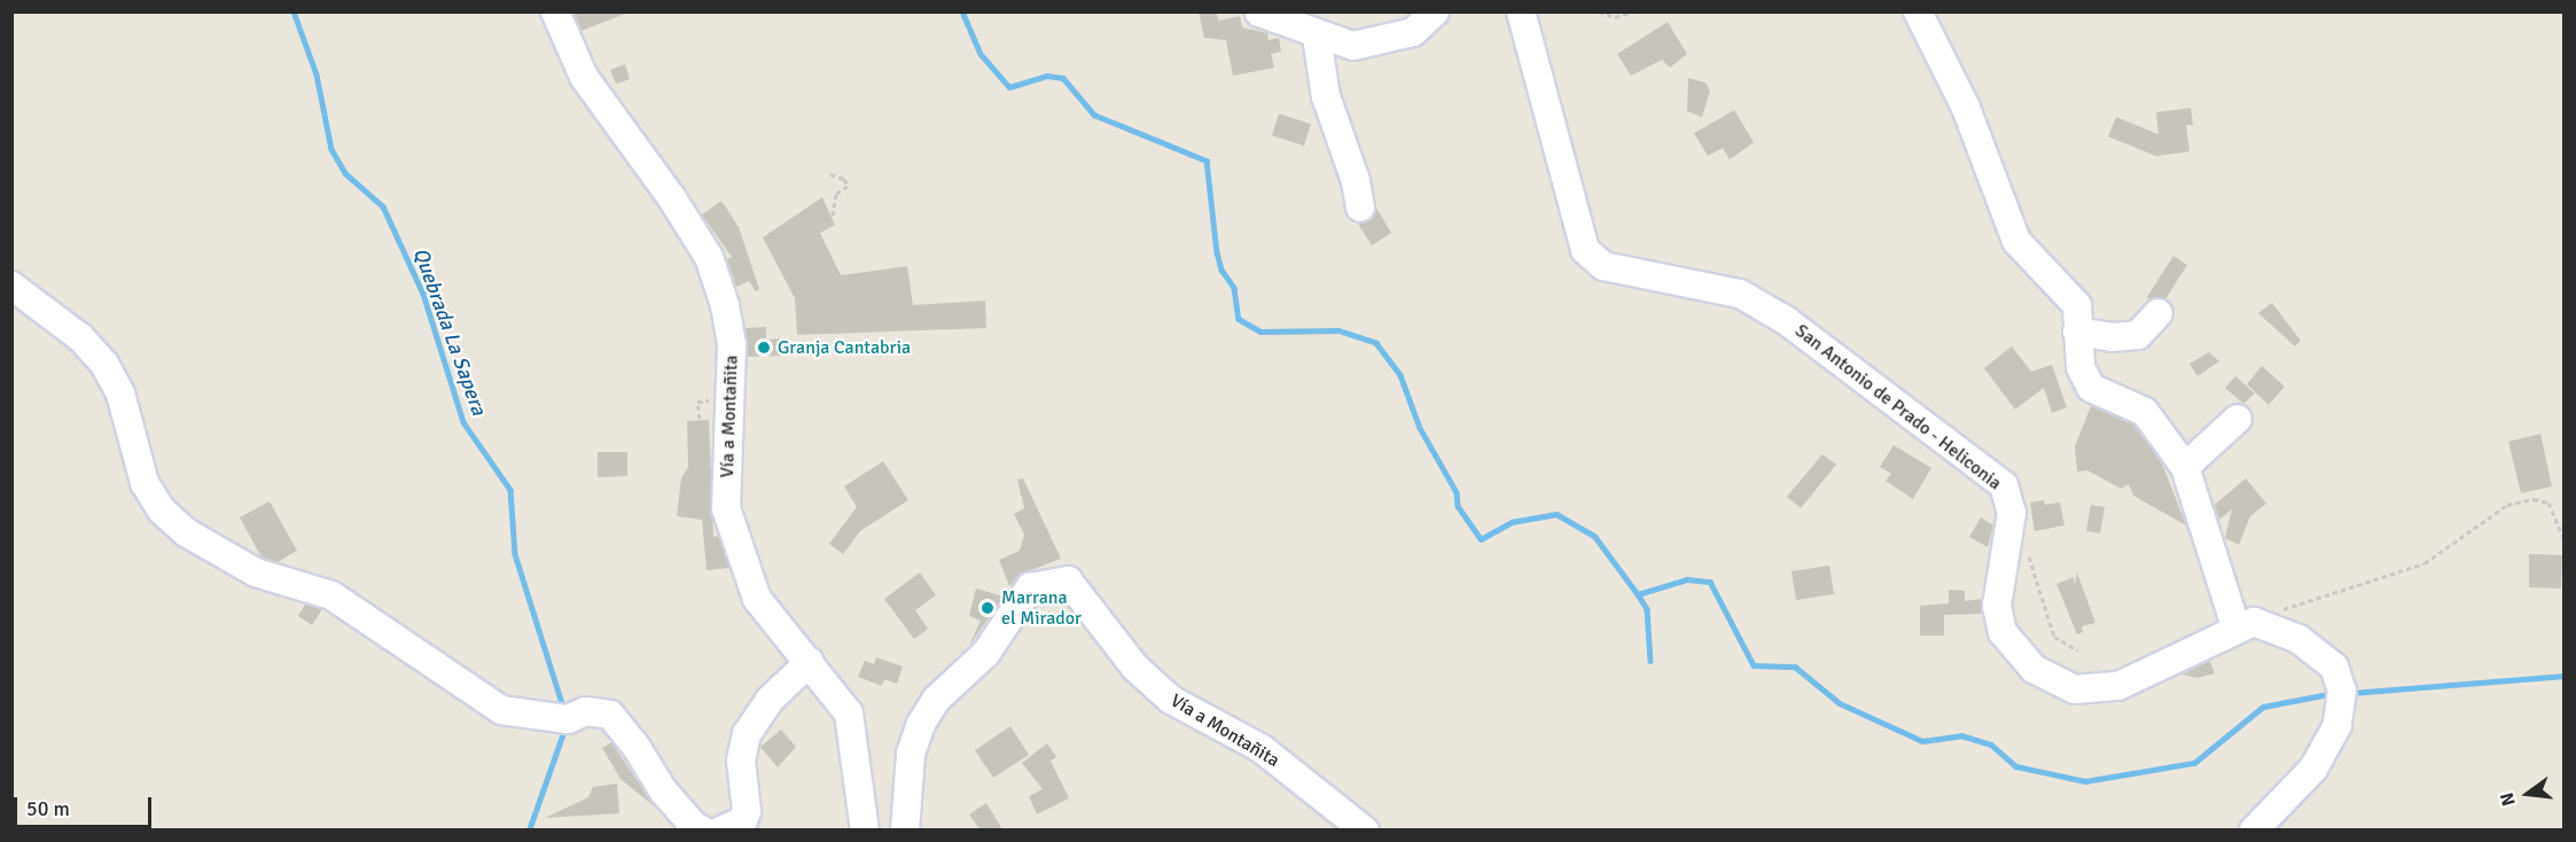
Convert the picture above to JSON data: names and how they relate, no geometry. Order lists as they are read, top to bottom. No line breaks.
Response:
{"streets":{"street":["San Antonio de Prado - Heliconia","Vía a Montañita"]},"water":["Quebrada La Sapera"],"places":["Granja Cantabria","Marrana el Mirador"],"scale_bar":"50 m","north":"left"}
